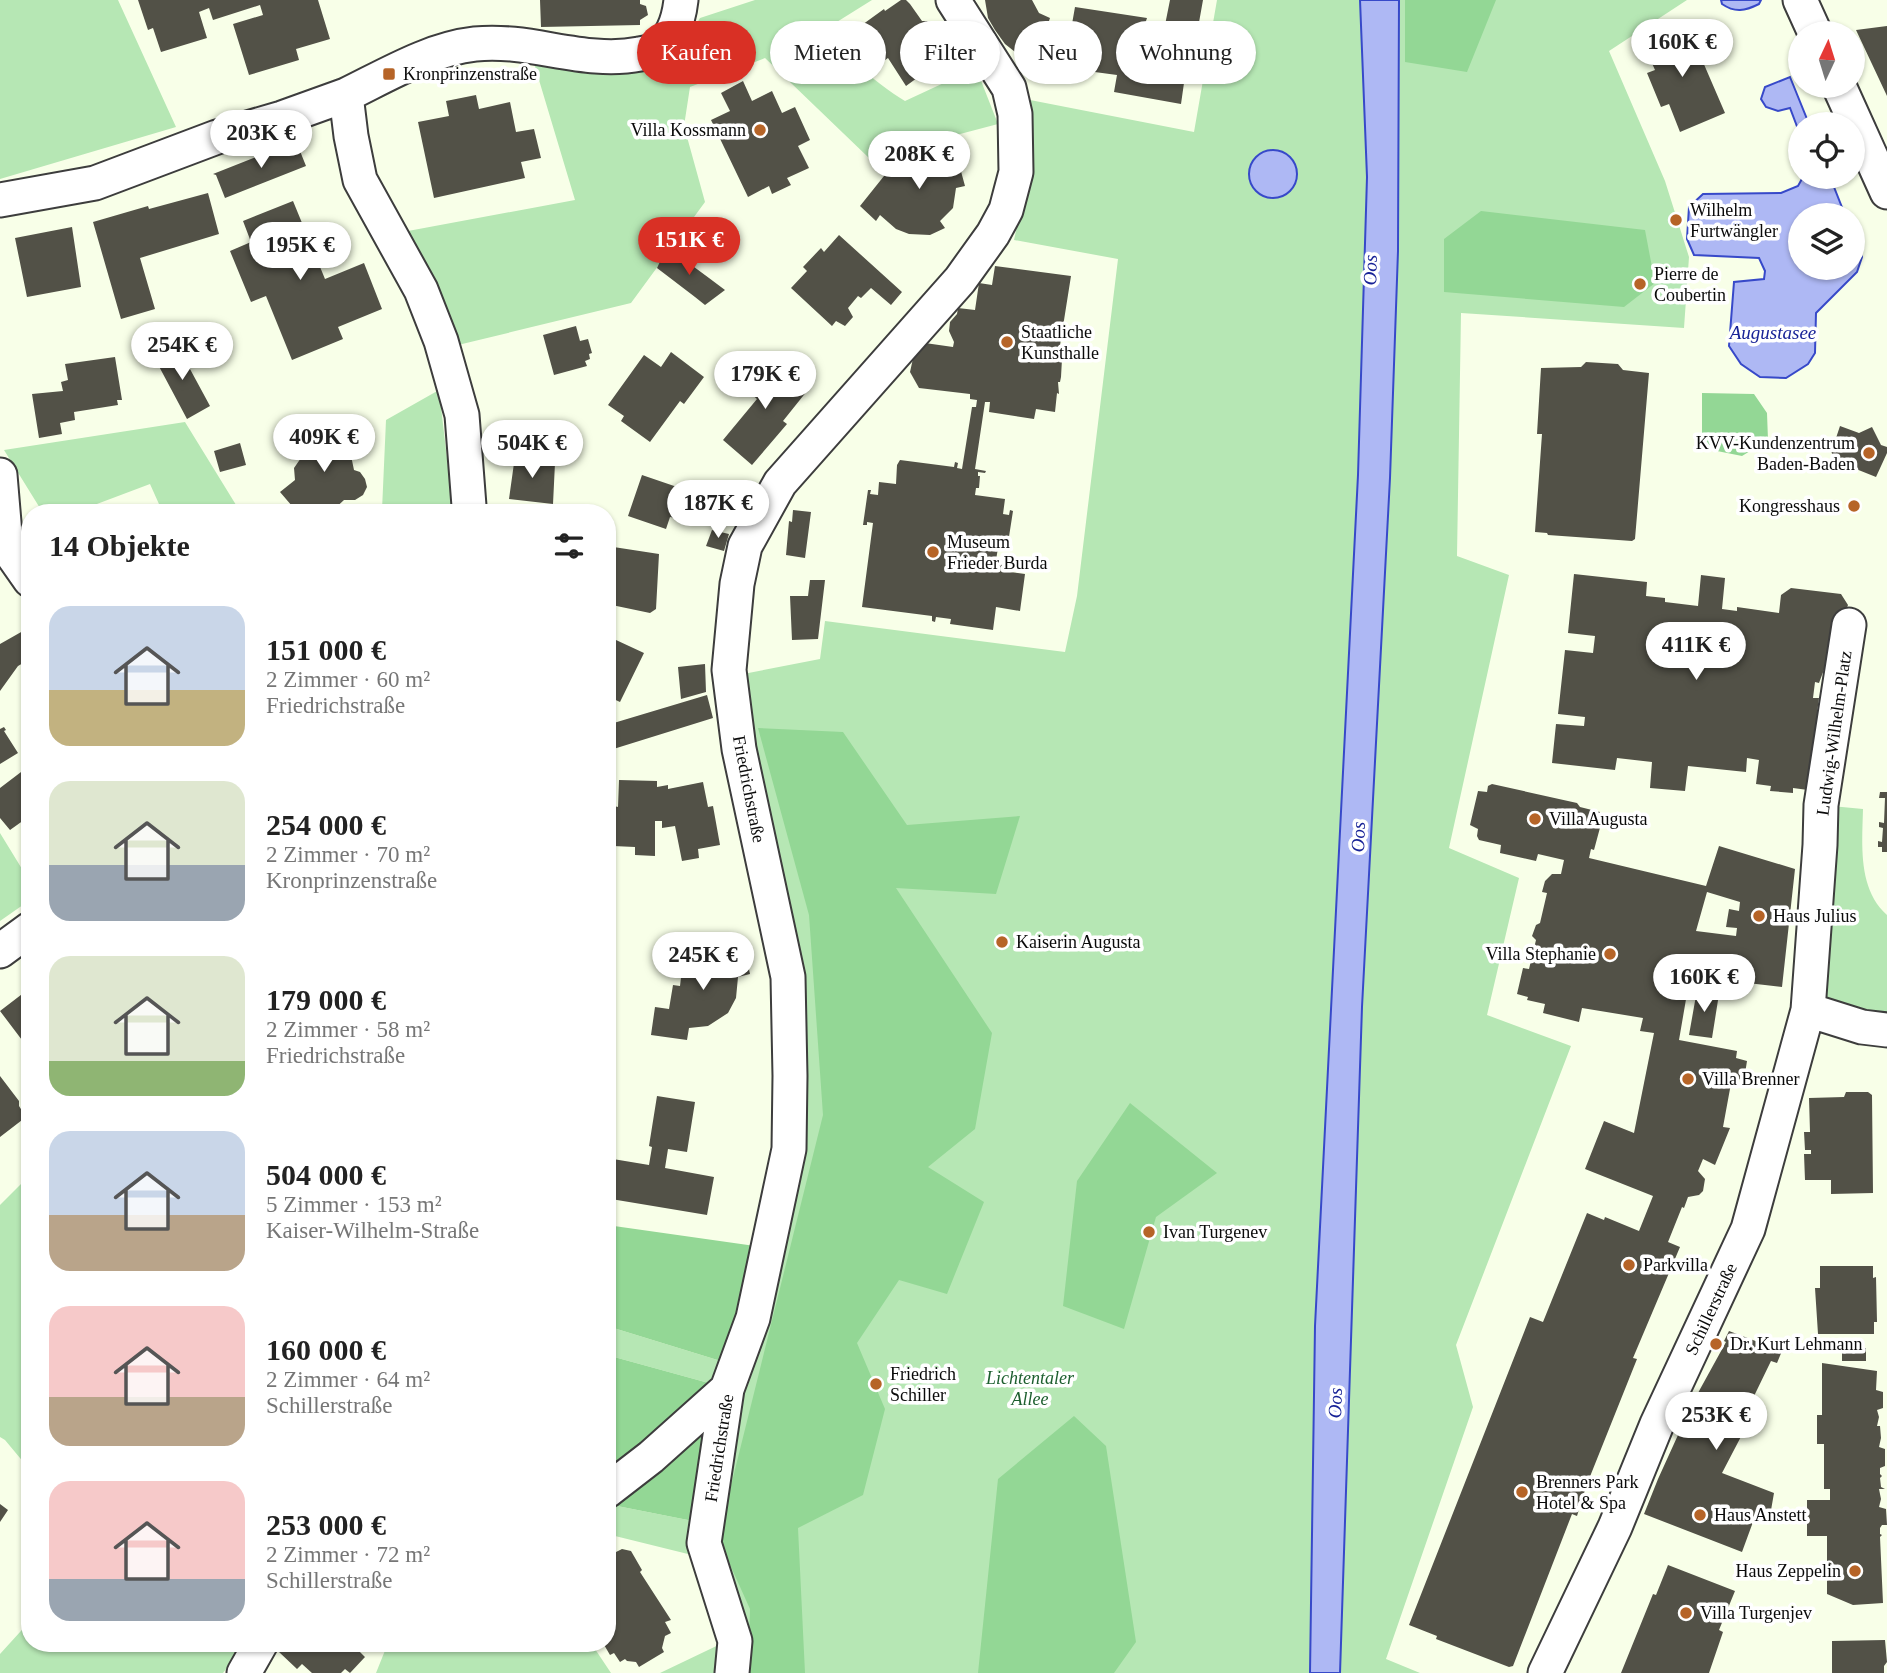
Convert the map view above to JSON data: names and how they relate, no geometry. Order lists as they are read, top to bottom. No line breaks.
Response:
{"streets":{"street":["Ludwig-Wilhelm-Platz","Friedrichstraße","Schillerstraße"]},"crossings":[["Ludwig-Wilhelm-Platz","Schillerstraße"]],"water":["Oos","Augustasee"],"parks":["Lichtentaler Allee"],"places":{"transit":["Kronprinzenstraße"],"other":["Villa Kossmann","Wilhelm Furtwängler","Pierre de Coubertin","Staatliche Kunsthalle","KVV-Kundenzentrum Baden-Baden","Kongresshaus","Museum Frieder Burda","Villa Augusta","Haus Julius","Kaiserin Augusta","Villa Stephanie","Villa Brenner","Ivan Turgenev","Parkvilla","Dr. Kurt Lehmann","Friedrich Schiller","Brenners Park Hotel & Spa","Haus Anstett","Haus Zeppelin","Villa Turgenjev"]},"north":"top","page":{"price":["160K €","203K €","208K €","151K €","195K €","254K €","179K €","409K €","504K €","187K €","411K €","245K €","160K €","253K €"],"chip":["Kaufen","Mieten","Filter","Neu","Wohnung"],"heading":"14 Objekte","list":[{"name":"151 000 €","note":"2 Zimmer · 60 m² · Friedrichstraße"},{"name":"254 000 €","note":"2 Zimmer · 70 m² · Kronprinzenstraße"},{"name":"179 000 €","note":"2 Zimmer · 58 m² · Friedrichstraße"},{"name":"504 000 €","note":"5 Zimmer · 153 m² · Kaiser-Wilhelm-Straße"},{"name":"160 000 €","note":"2 Zimmer · 64 m² · Schillerstraße"},{"name":"253 000 €","note":"2 Zimmer · 72 m² · Schillerstraße"}]}}
